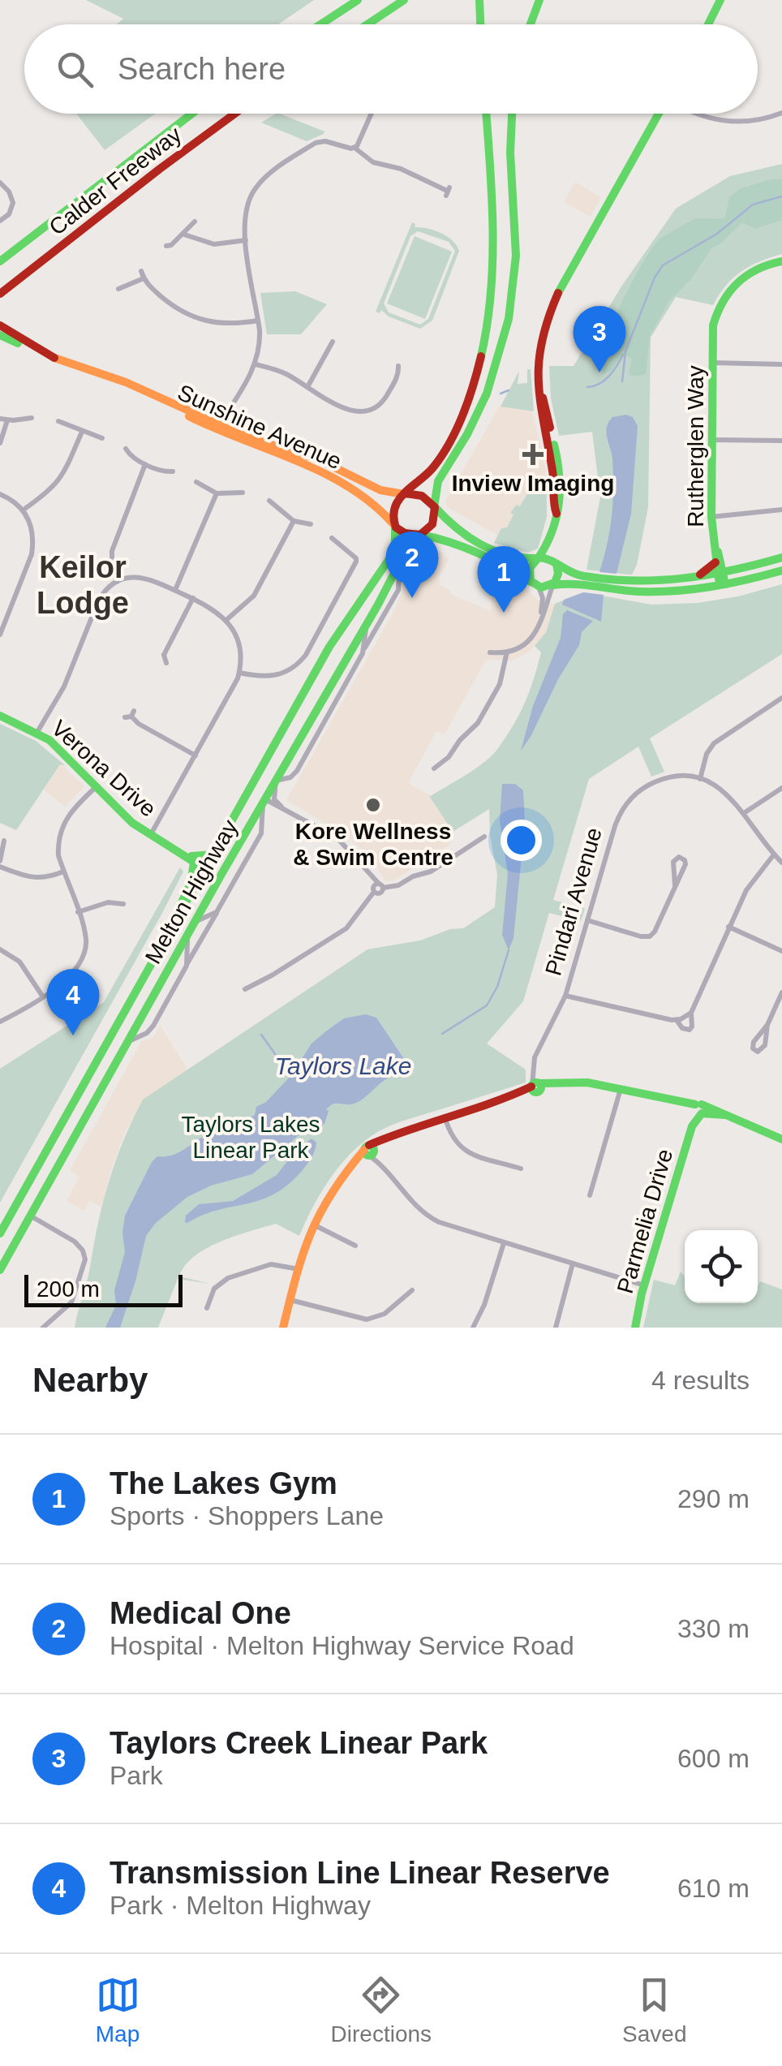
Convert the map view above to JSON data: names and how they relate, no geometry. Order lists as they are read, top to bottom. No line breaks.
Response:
{"streets":{"main road":["Calder Freeway","Sunshine Avenue","Rutherglen Way","Verona Drive","Melton Highway","Parmelia Drive"],"street":["Pindari Avenue"]},"crossings":[["Sunshine Avenue","Melton Highway"],["Verona Drive","Melton Highway"]],"districts":["Keilor Lodge"],"water":["Taylors Lake"],"parks":["Taylors Lakes Linear Park"],"places":{"health":["Inview Imaging"],"other":["Kore Wellness & Swim Centre"]},"scale_bar":"200 m","page":{"search":"Search here","pins":["3","2","1","4"],"scale":"200 m","heading":["Nearby","4 results"],"list":[{"mark":"1","name":"The Lakes Gym","note":"Sports · Shoppers Lane","value":"290 m"},{"mark":"2","name":"Medical One","note":"Hospital · Melton Highway Service Road","value":"330 m"},{"mark":"3","name":"Taylors Creek Linear Park","note":"Park","value":"600 m"},{"mark":"4","name":"Transmission Line Linear Reserve","note":"Park · Melton Highway","value":"610 m"}],"nav":["Map","Directions","Saved"]}}
